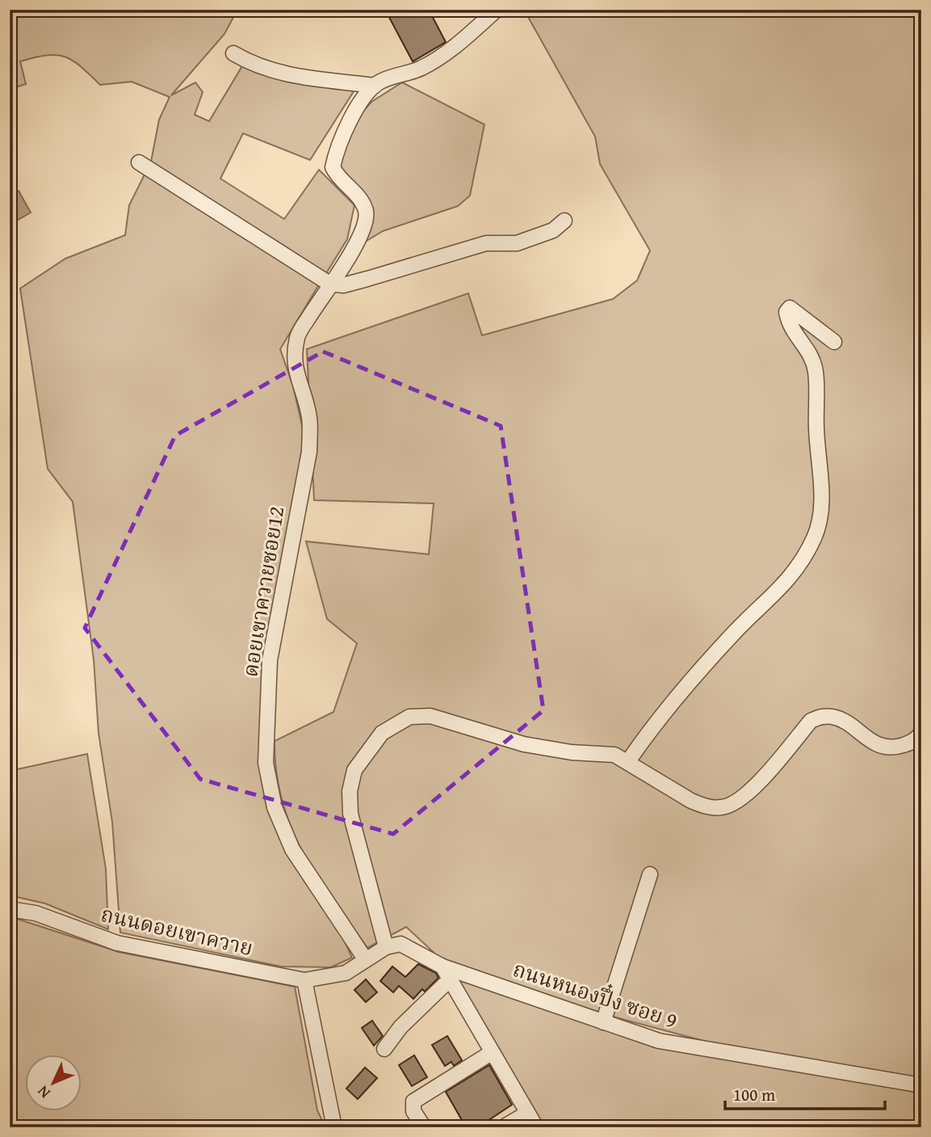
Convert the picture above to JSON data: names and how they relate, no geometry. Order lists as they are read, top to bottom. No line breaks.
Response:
{"streets":{"street":["ดอยเขาควายซอย12","ถนนดอยเขาควาย","ถนนหนองปึ๋ง ซอย 9"]},"scale_bar":"100 m","north":"bottom left"}
